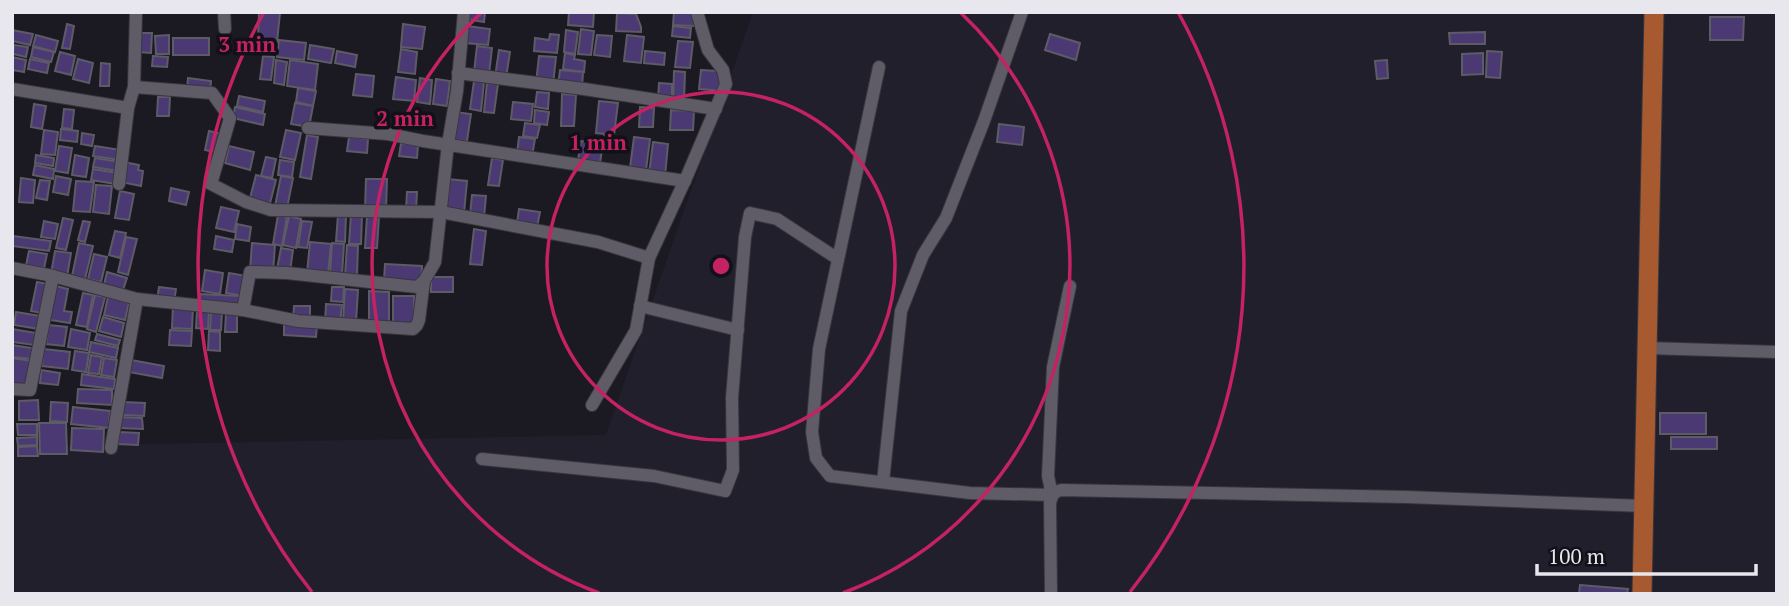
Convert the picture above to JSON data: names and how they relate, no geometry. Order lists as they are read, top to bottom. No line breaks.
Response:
{"scale_bar":"100 m","rings":["3 min","2 min","1 min"]}
